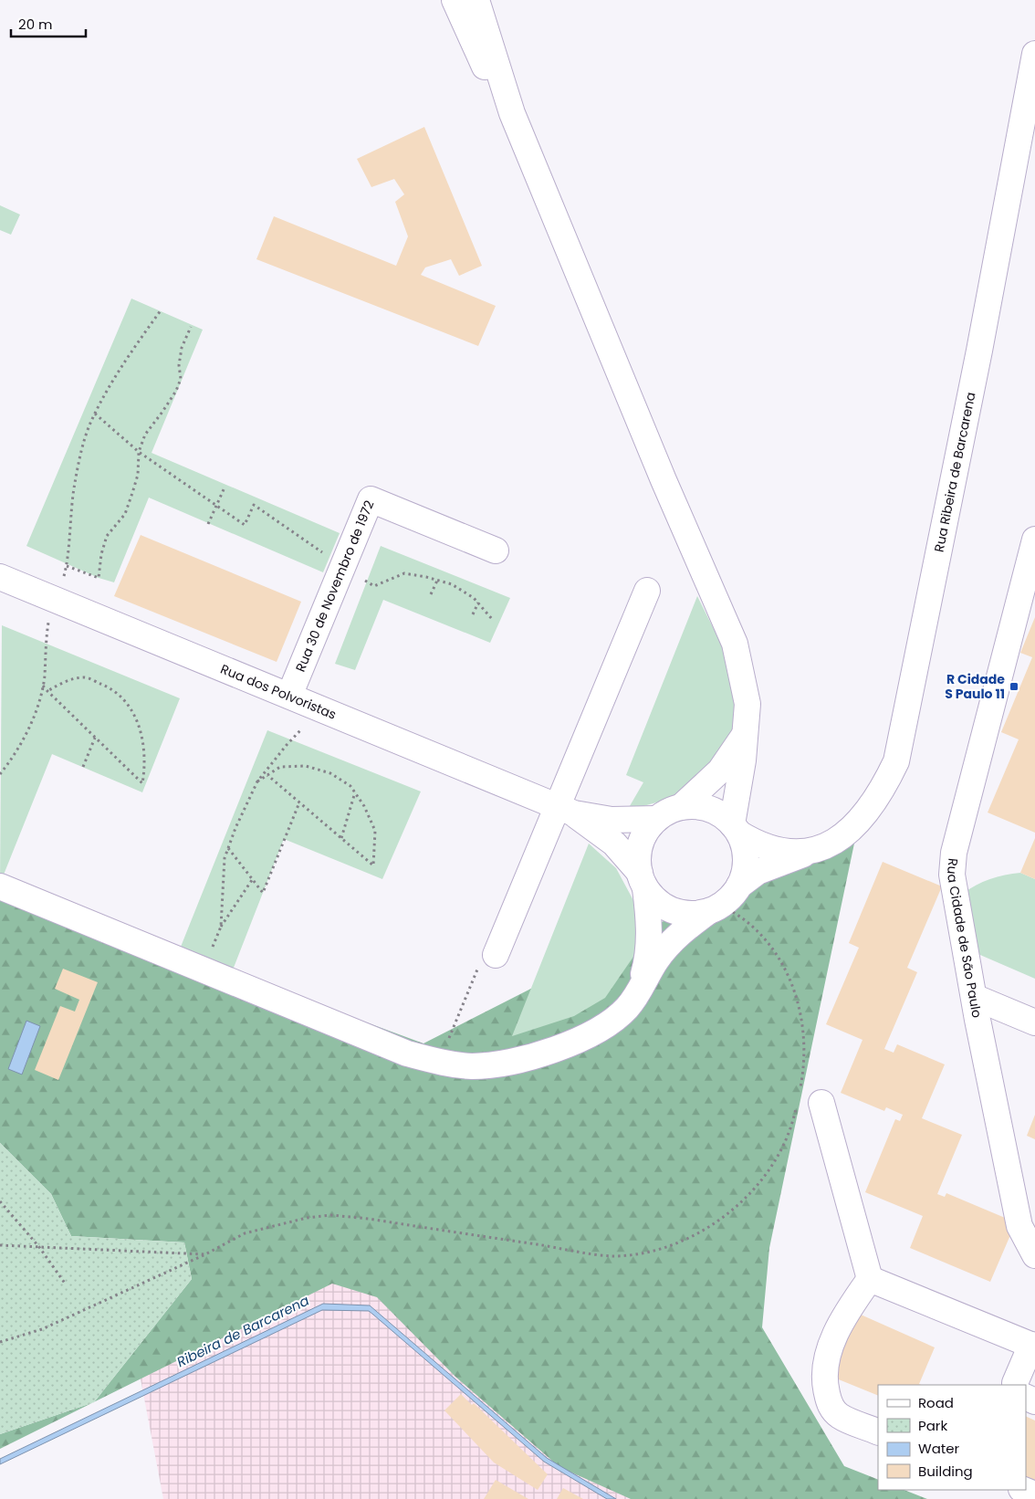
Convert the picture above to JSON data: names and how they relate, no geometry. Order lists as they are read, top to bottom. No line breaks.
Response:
{"streets":{"street":["Rua Ribeira de Barcarena","Rua 30 de Novembro de 1972","Rua dos Polvoristas","Rua Cidade de São Paulo"]},"crossings":[["Rua Ribeira de Barcarena","Rua dos Polvoristas"],["Rua 30 de Novembro de 1972","Rua dos Polvoristas"]],"water":["Ribeira de Barcarena"],"places":{"transit":["R Cidade S Paulo 11"]},"legend":["Road","Park","Water","Building"],"scale_bar":"20 m"}
